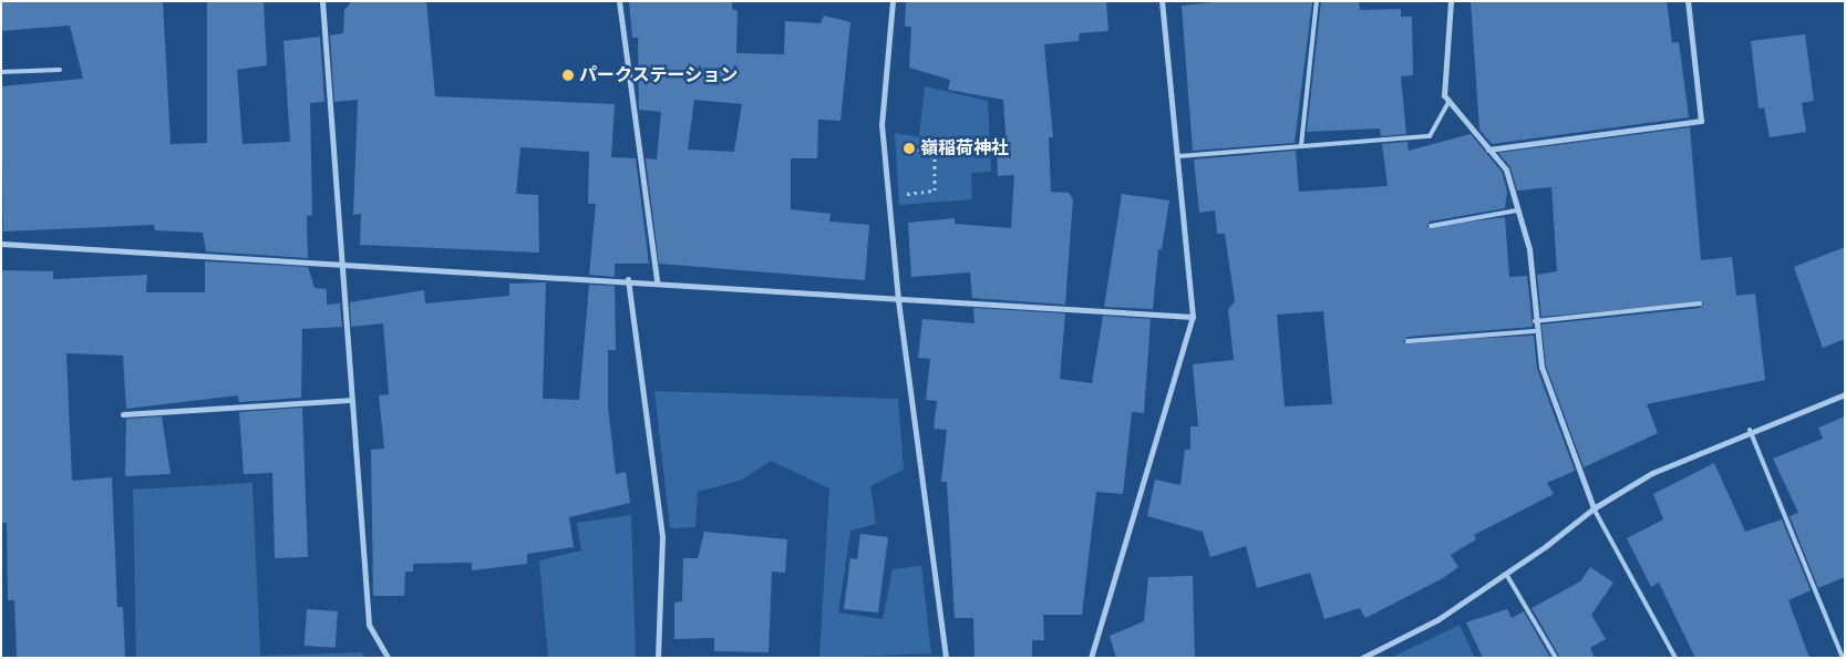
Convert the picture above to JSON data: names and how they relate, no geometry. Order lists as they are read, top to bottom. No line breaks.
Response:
{"places":["パークステーション","嶺稲荷神社"]}
